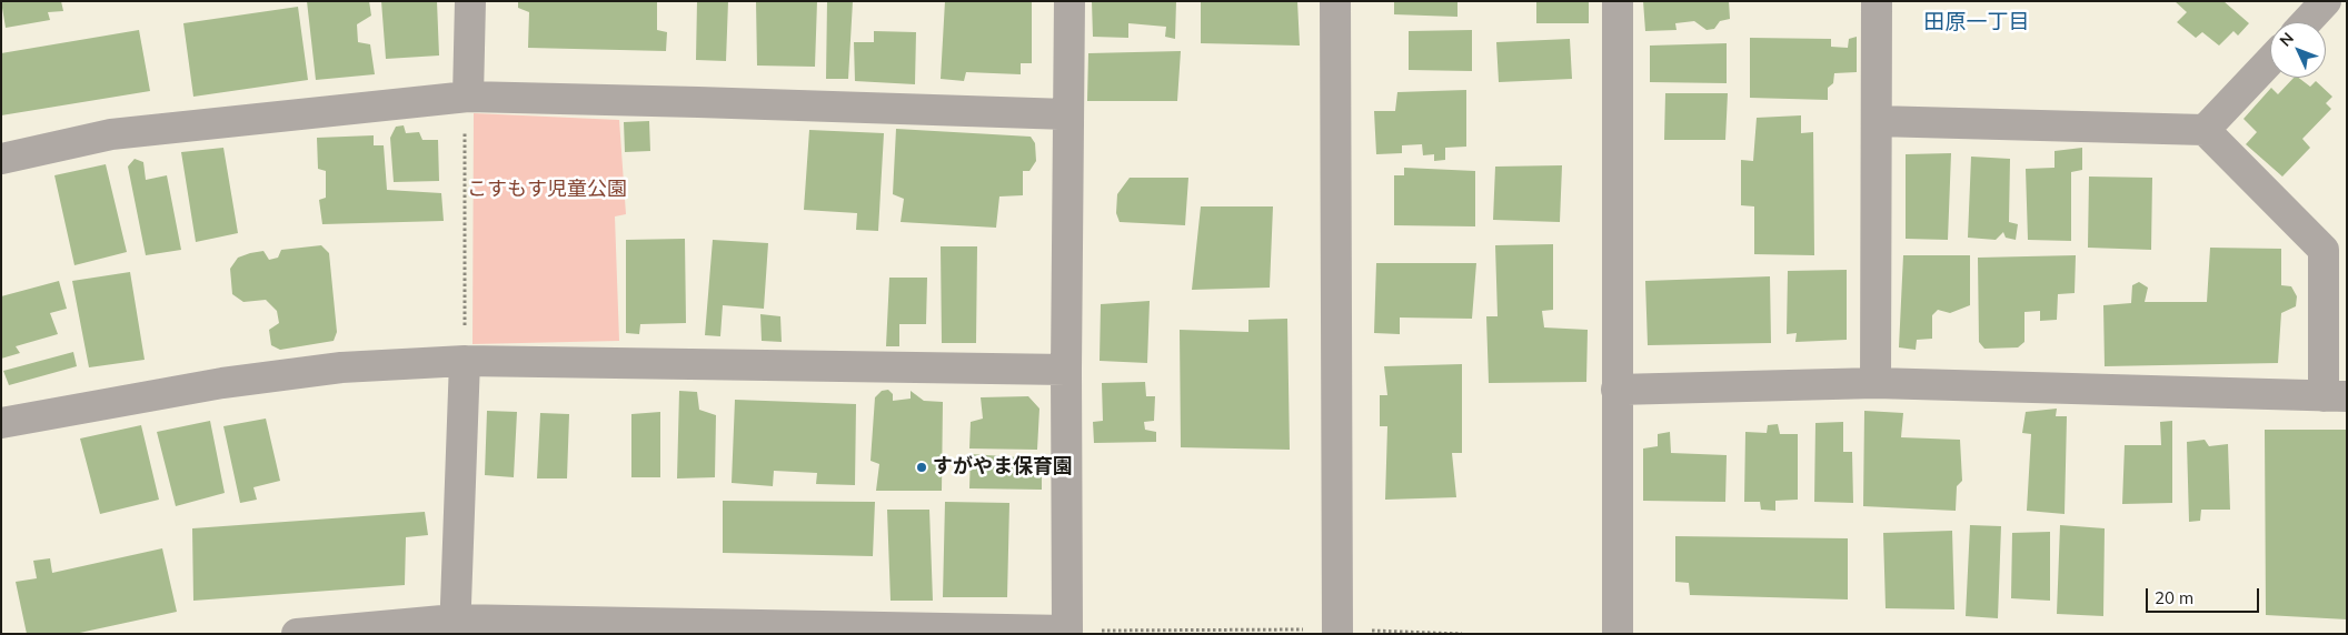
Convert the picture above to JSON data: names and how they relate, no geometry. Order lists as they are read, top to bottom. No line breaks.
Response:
{"districts":["田原一丁目"],"parks":["こすもす児童公園"],"places":["すがやま保育園"],"scale_bar":"20 m","north":"top left"}
